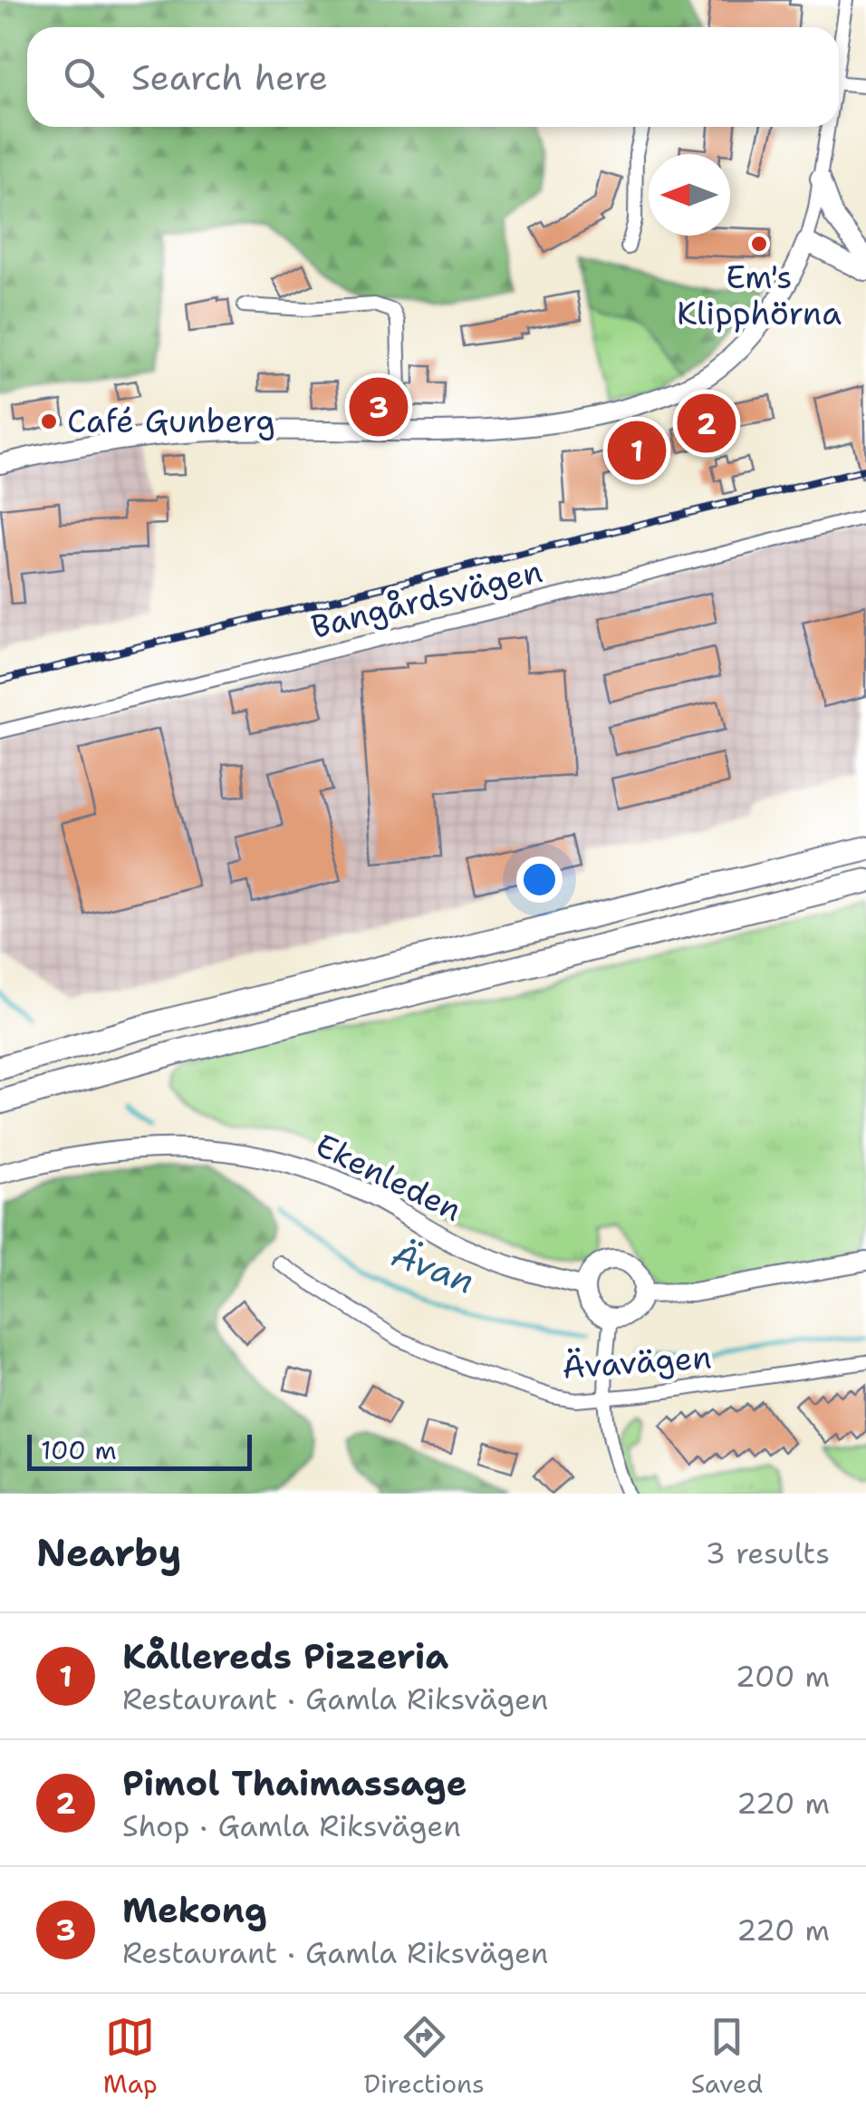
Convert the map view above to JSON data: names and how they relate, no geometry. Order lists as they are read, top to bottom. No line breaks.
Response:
{"streets":{"street":["Bangårdsvägen","Ekenleden","Ävavägen"]},"water":["Ävan"],"places":["Em's Klipphörna","Café Gunberg"],"scale_bar":"100 m","north":"left","page":{"search":"Search here","pins":["3","2","1"],"scale":"100 m","heading":["Nearby","3 results"],"list":[{"mark":"1","name":"Kållereds Pizzeria","note":"Restaurant · Gamla Riksvägen","value":"200 m"},{"mark":"2","name":"Pimol Thaimassage","note":"Shop · Gamla Riksvägen","value":"220 m"},{"mark":"3","name":"Mekong","note":"Restaurant · Gamla Riksvägen","value":"220 m"}],"nav":["Map","Directions","Saved"]}}
